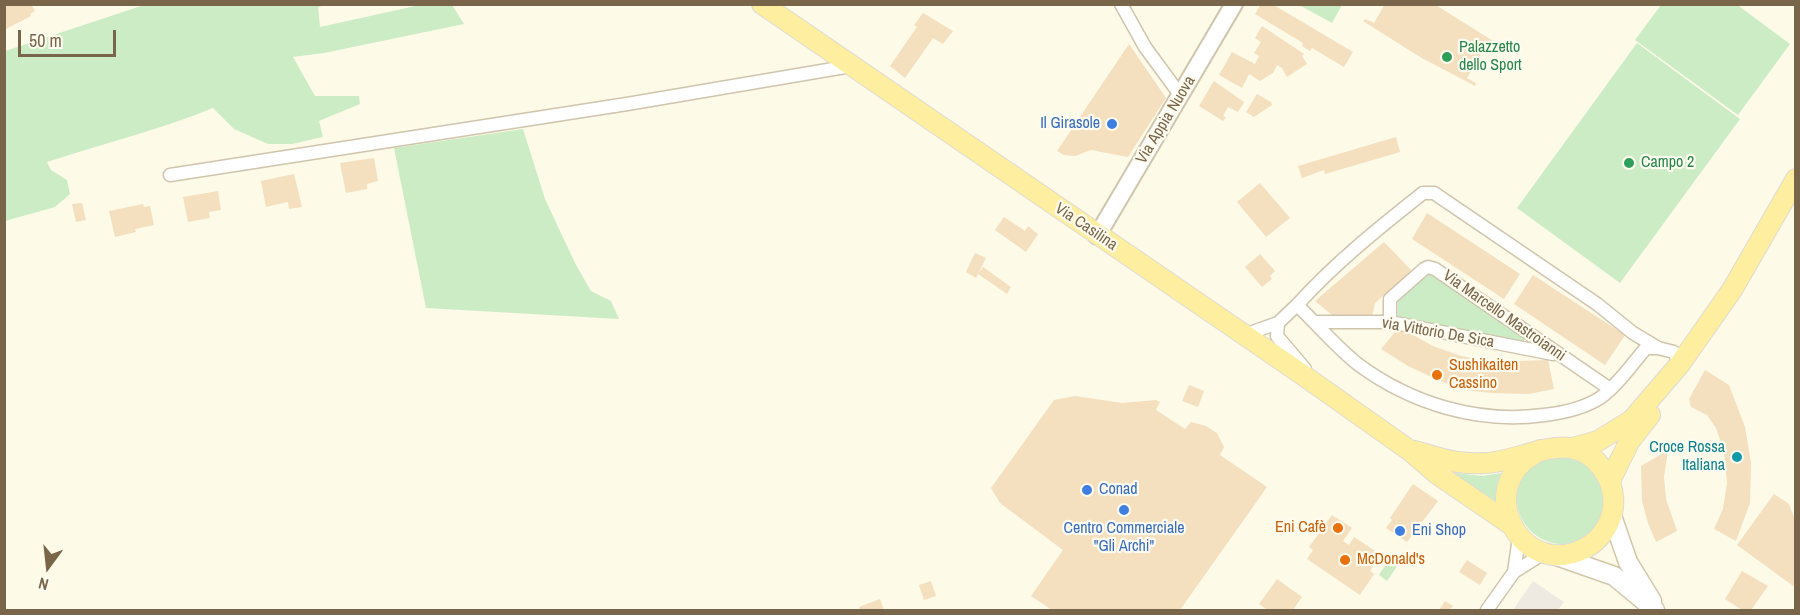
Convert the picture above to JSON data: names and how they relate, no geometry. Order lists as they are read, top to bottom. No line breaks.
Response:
{"streets":{"main road":["Via Casilina"],"street":["Via Appia Nuova","Via Marcello Mastroianni","via Vittorio De Sica"]},"crossings":[["Via Appia Nuova","Via Casilina"],["Via Marcello Mastroianni","via Vittorio De Sica"]],"places":["Palazzetto dello Sport","Il Girasole","Campo 2","Sushikaiten Cassino","Croce Rossa Italiana","Conad","Centro Commerciale \"Gli Archi\"","Eni Cafè","Eni Shop","McDonald's"],"scale_bar":"50 m","north":"bottom"}
